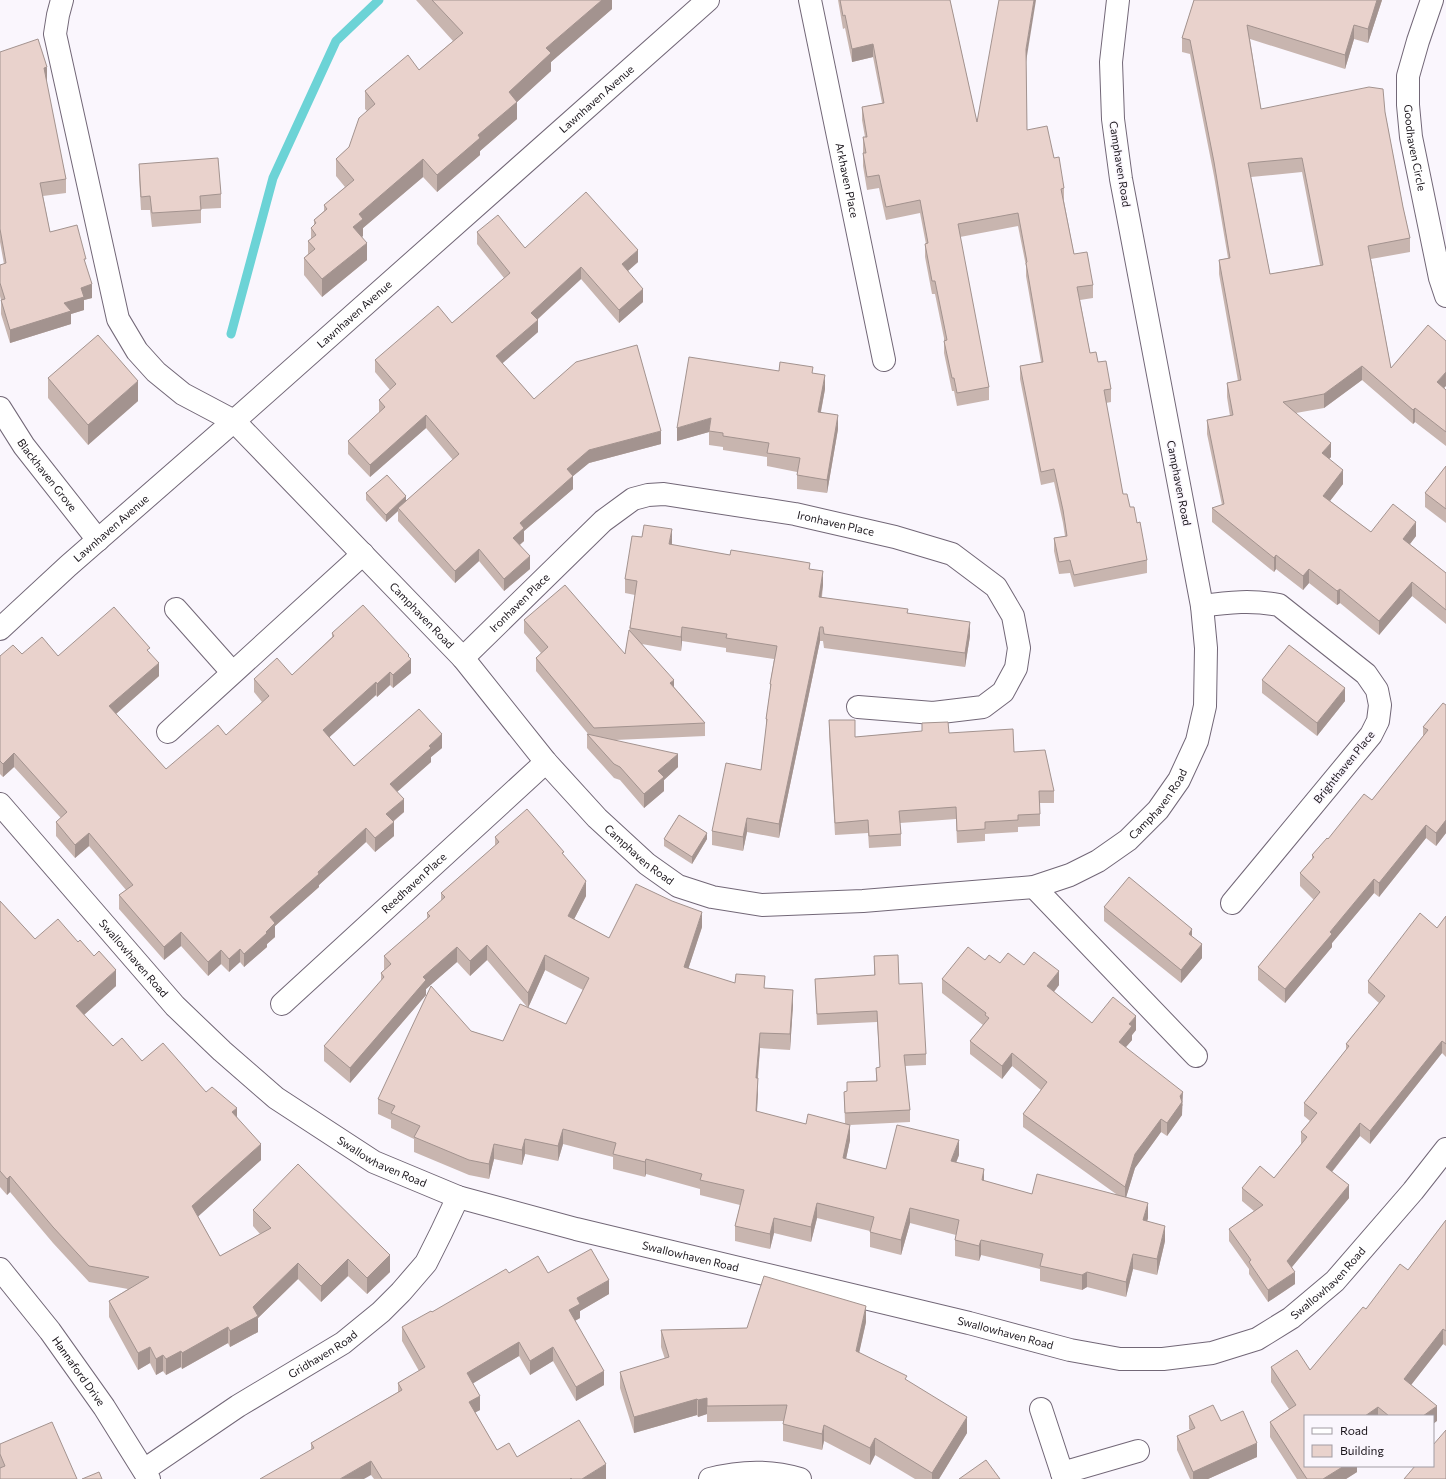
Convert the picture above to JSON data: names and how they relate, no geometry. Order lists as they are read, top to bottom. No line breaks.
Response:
{"streets":{"street":["Lawnhaven Avenue","Goodhaven Circle","Camphaven Road","Arkhaven Place","Blackhaven Grove","Ironhaven Place","Brighthaven Place","Reedhaven Place","Swallowhaven Road","Gridhaven Road","Hannaford Drive"]},"crossings":[["Lawnhaven Avenue","Camphaven Road"],["Lawnhaven Avenue","Blackhaven Grove"],["Camphaven Road","Ironhaven Place"],["Camphaven Road","Brighthaven Place"],["Camphaven Road","Reedhaven Place"],["Swallowhaven Road","Gridhaven Road"],["Gridhaven Road","Hannaford Drive"]],"legend":["Road","Building"]}
